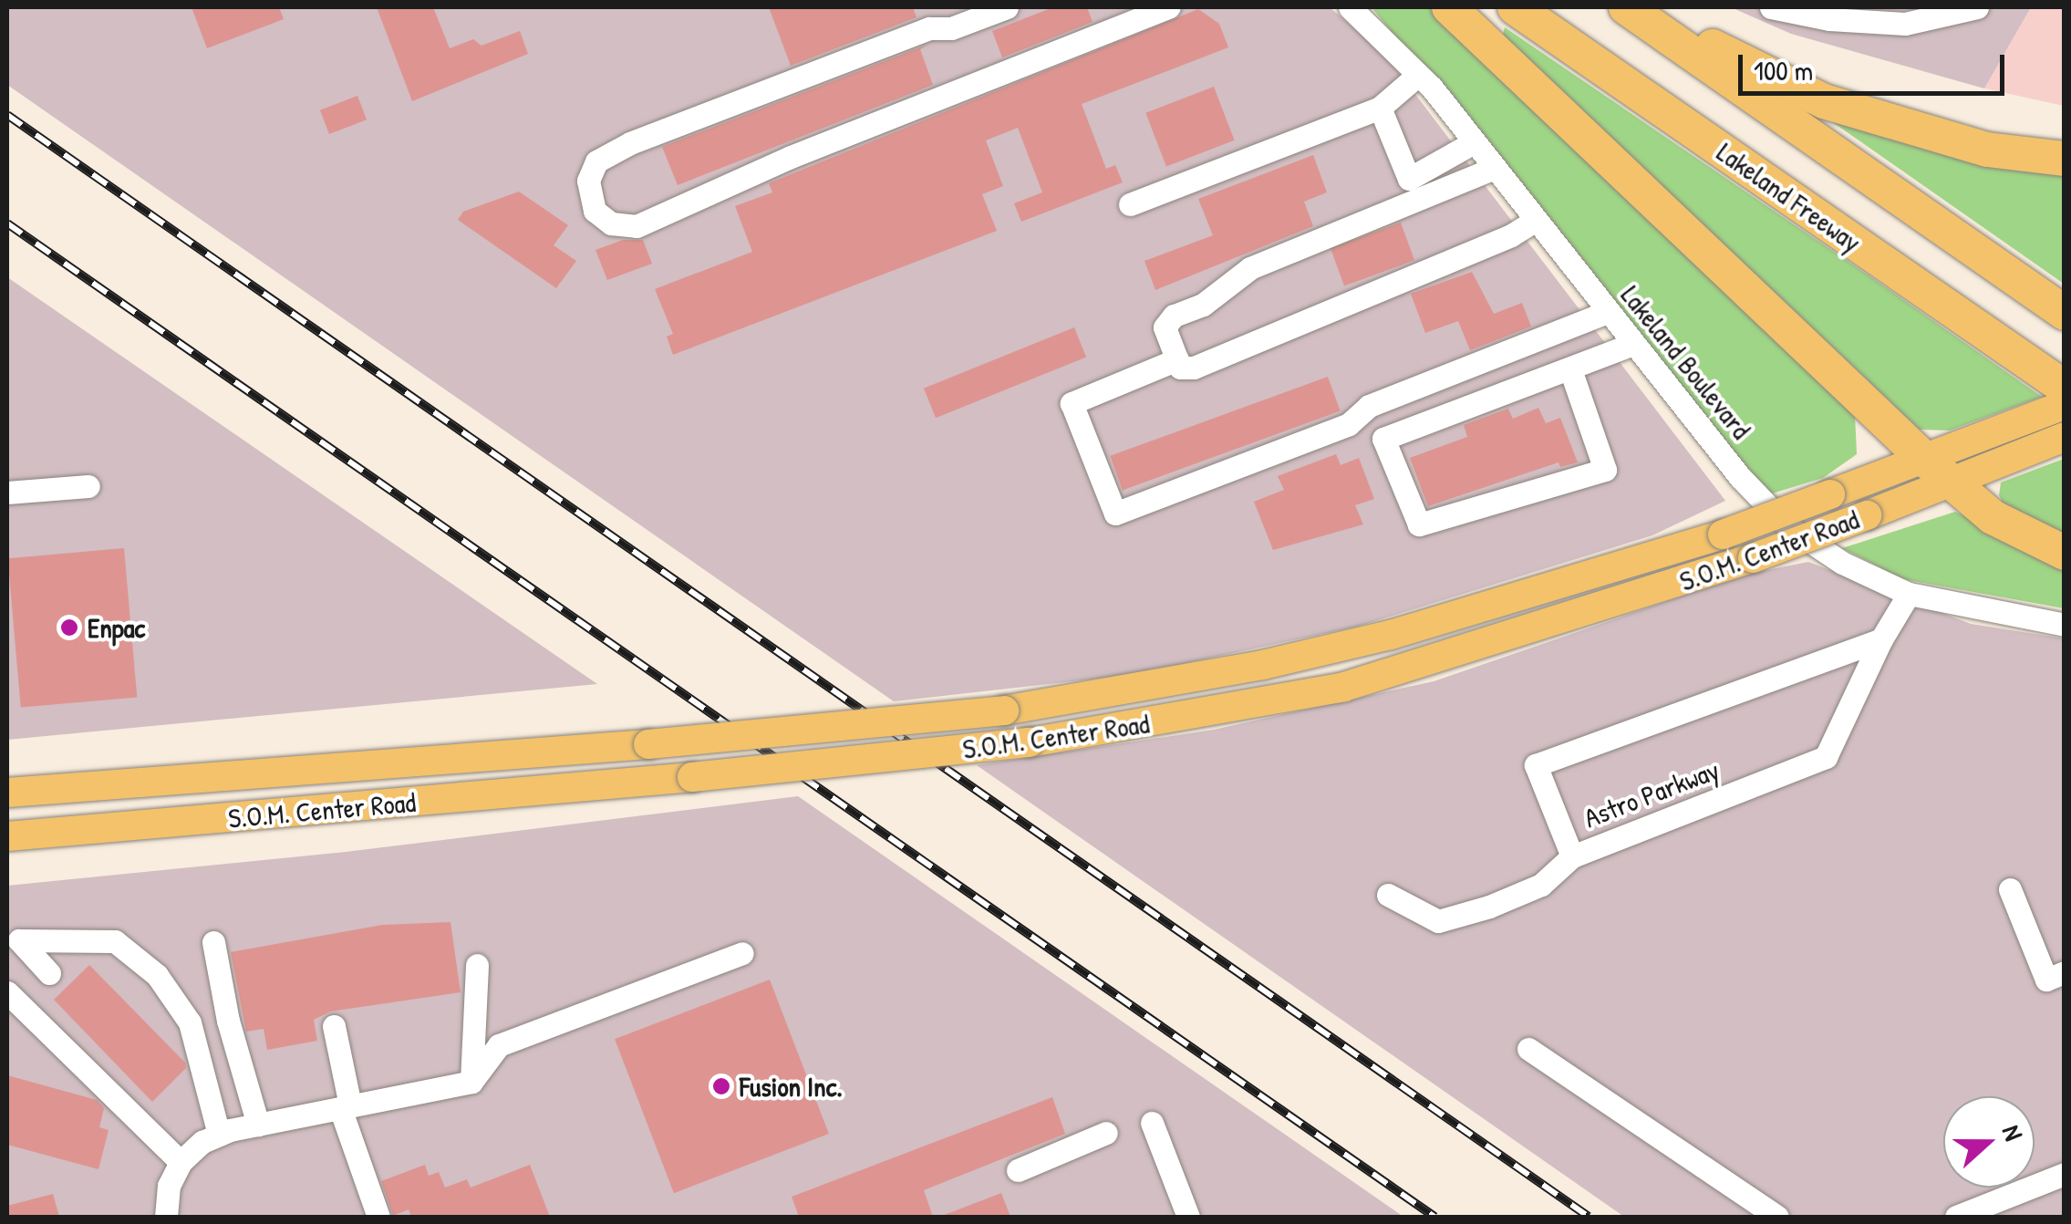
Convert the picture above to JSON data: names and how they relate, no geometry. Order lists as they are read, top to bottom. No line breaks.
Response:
{"streets":{"highway":["Lakeland Freeway"],"main road":["S.O.M. Center Road"],"street":["Lakeland Boulevard","Astro Parkway"]},"crossings":[["Lakeland Boulevard","Astro Parkway"]],"places":["Enpac","Fusion Inc."],"scale_bar":"100 m","north":"right"}
